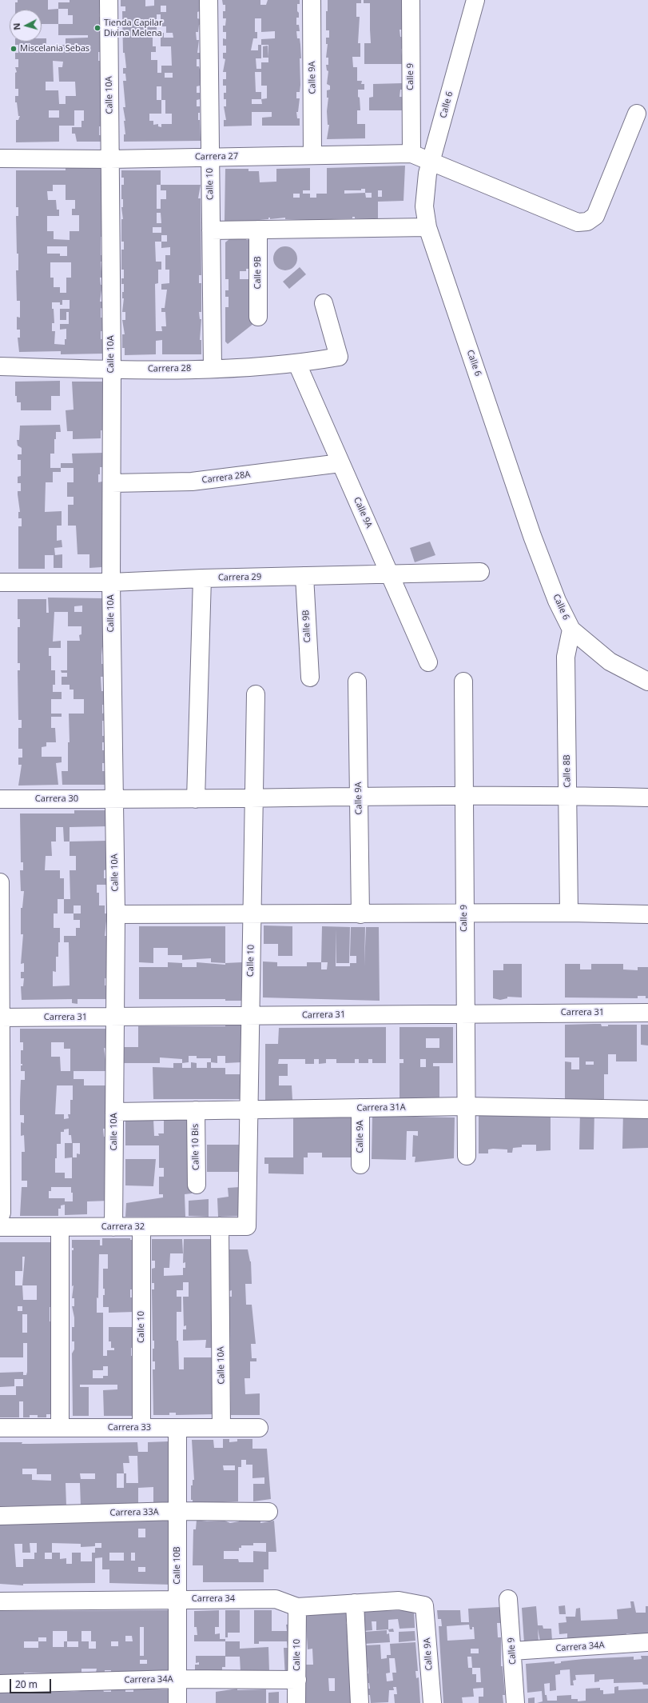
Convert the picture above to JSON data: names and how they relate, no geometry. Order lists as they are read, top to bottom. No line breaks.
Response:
{"streets":{"street":["Calle 9","Calle 9A","Calle 10A","Calle 6","Carrera 27","Calle 10","Calle 9B","Carrera 28","Carrera 28A","Carrera 29","Calle 8B","Carrera 30","Carrera 31","Carrera 31A","Calle 10 Bis","Carrera 32","Carrera 33","Carrera 33A","Calle 10B","Carrera 34","Carrera 34A"]},"crossings":[["Calle 9","Carrera 27"],["Calle 9","Carrera 30"],["Calle 9","Carrera 31"],["Calle 9","Carrera 31A"],["Calle 9","Carrera 34A"],["Calle 9A","Carrera 27"],["Calle 9A","Carrera 28"],["Calle 9A","Carrera 28A"],["Calle 9A","Carrera 29"],["Calle 9A","Carrera 30"],["Calle 9A","Carrera 31A"],["Calle 9A","Carrera 34"],["Calle 10A","Carrera 27"],["Calle 10A","Carrera 28"],["Calle 10A","Carrera 28A"],["Calle 10A","Carrera 29"],["Calle 10A","Carrera 30"],["Calle 10A","Carrera 31"],["Calle 10A","Carrera 31A"],["Calle 10A","Carrera 32"],["Calle 10A","Carrera 33"],["Calle 6","Carrera 27"],["Calle 6","Calle 8B"],["Carrera 27","Calle 10"],["Calle 10","Carrera 28"],["Calle 10","Carrera 30"],["Calle 10","Carrera 31"],["Calle 10","Carrera 31A"],["Calle 10","Carrera 32"],["Calle 10","Carrera 33"],["Calle 10","Carrera 34"],["Calle 10","Carrera 34A"],["Calle 9B","Carrera 29"],["Calle 8B","Carrera 30"],["Carrera 31A","Calle 10 Bis"],["Carrera 33","Calle 10B"],["Carrera 33A","Calle 10B"],["Calle 10B","Carrera 34"],["Calle 10B","Carrera 34A"]],"places":["Tienda Capilar Divina Melena","Miscelania Sebas"],"scale_bar":"20 m","north":"left"}
